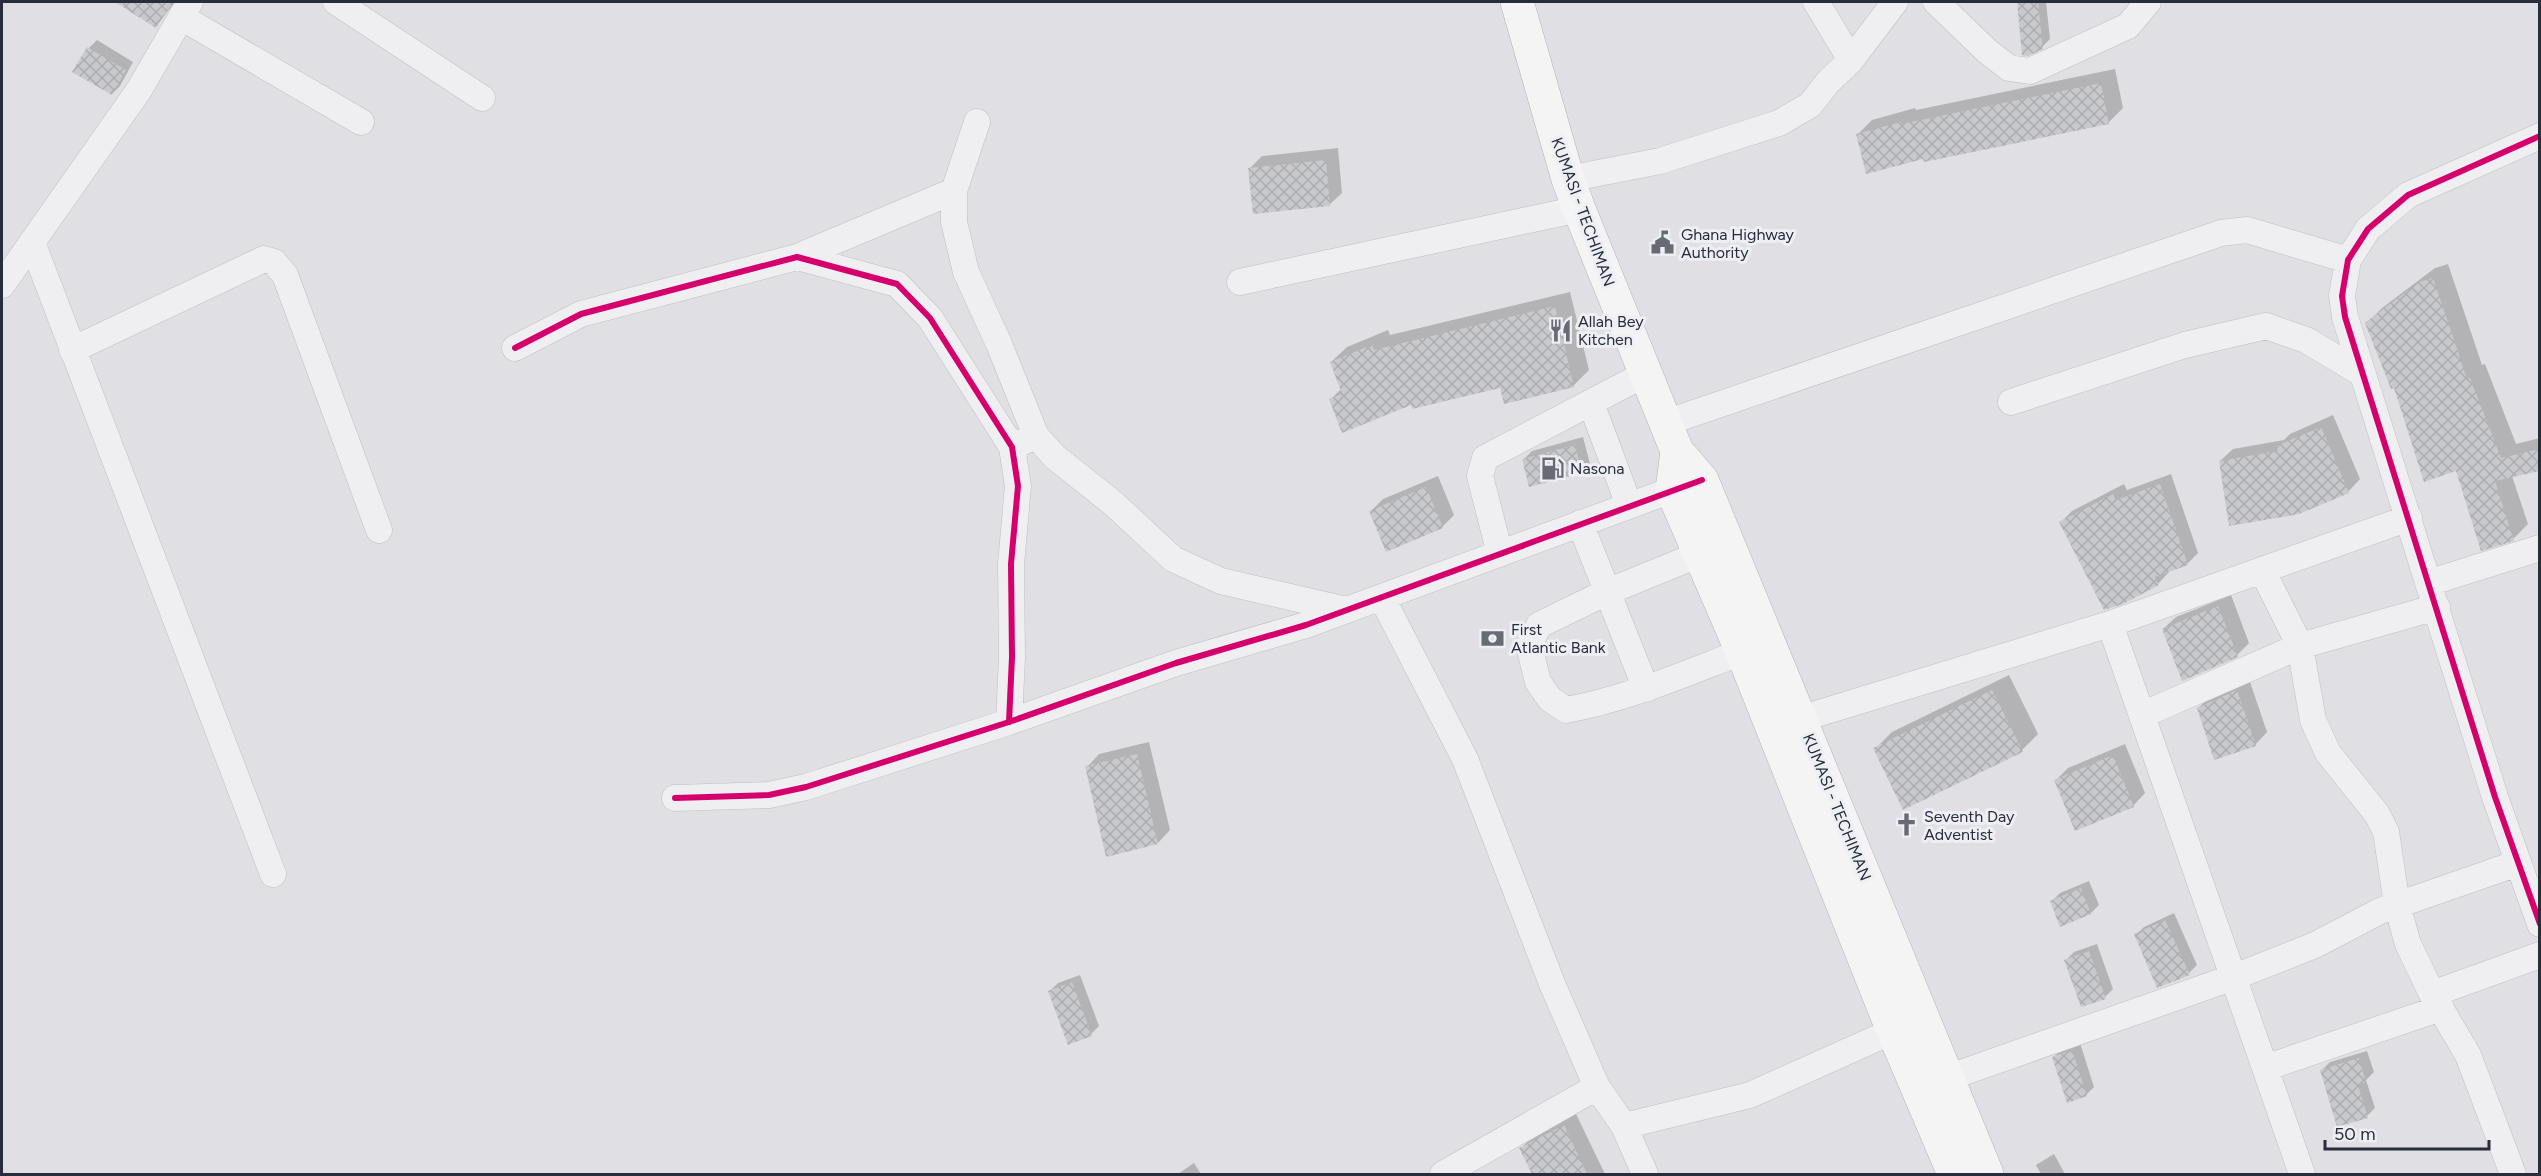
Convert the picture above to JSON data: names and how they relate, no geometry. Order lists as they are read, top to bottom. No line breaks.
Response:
{"streets":{"highway":["KUMASI - TECHIMAN"]},"places":{"public building":["Ghana Highway Authority"],"restaurant":["Allah Bey Kitchen"],"fuel station":["Nasona"],"bank":["First Atlantic Bank"],"church":["Seventh Day Adventist"]},"scale_bar":"50 m"}
